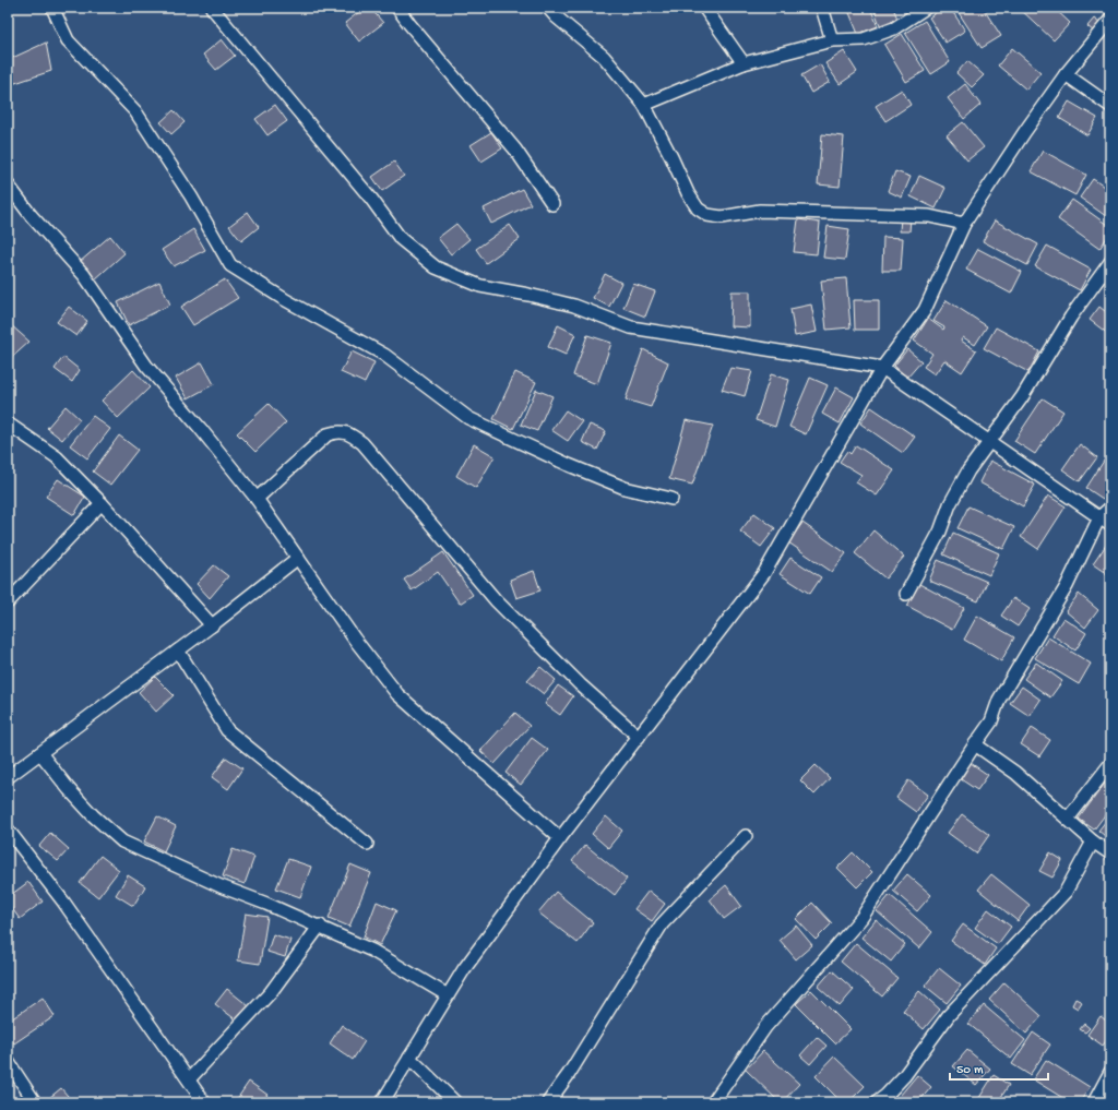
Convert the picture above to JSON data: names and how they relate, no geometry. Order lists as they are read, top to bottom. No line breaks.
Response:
{"scale_bar":"50 m"}
